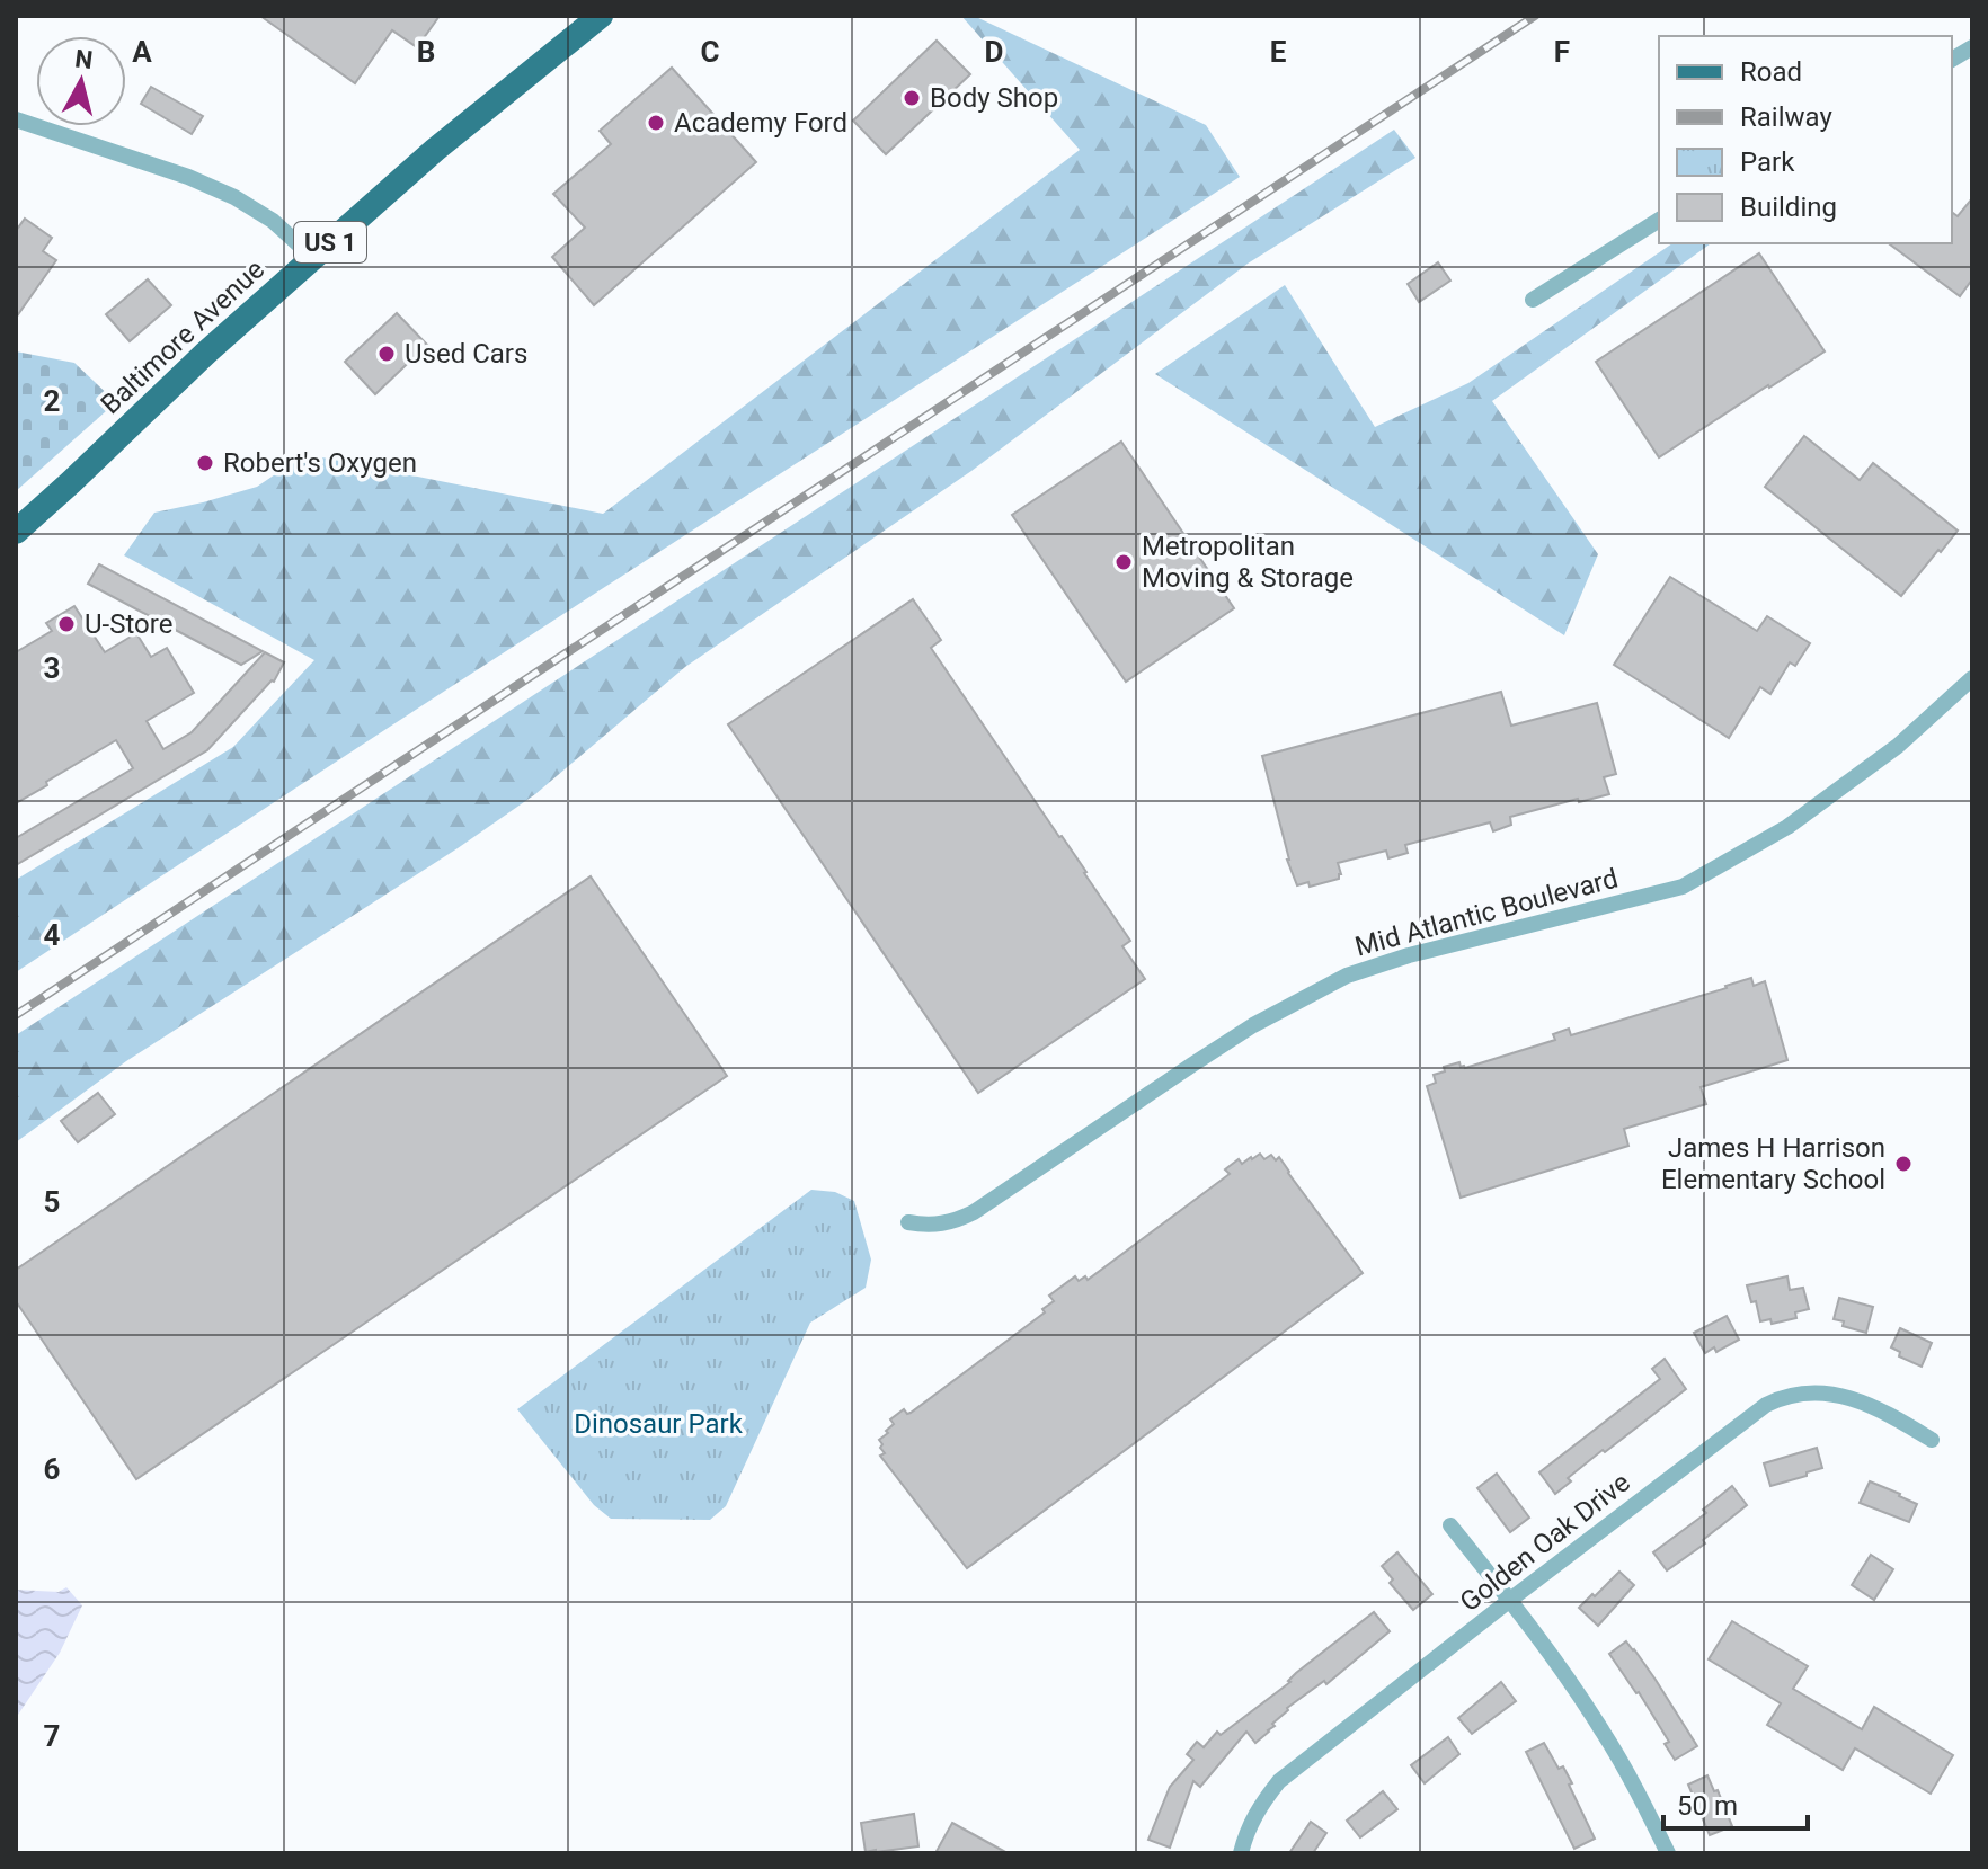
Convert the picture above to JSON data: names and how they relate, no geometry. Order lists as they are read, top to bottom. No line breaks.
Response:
{"streets":{"main road":["US 1","Baltimore Avenue"],"street":["Mid Atlantic Boulevard","Golden Oak Drive"]},"parks":["Dinosaur Park"],"places":["Body Shop","Academy Ford","Used Cars","Robert's Oxygen","Metropolitan Moving & Storage","U-Store","James H Harrison Elementary School"],"legend":["Road","Railway","Park","Building"],"scale_bar":"50 m","north":"top","grid":{"columns":["A","B","C","D","E","F"],"rows":["2","3","4","5","6","7"]}}
